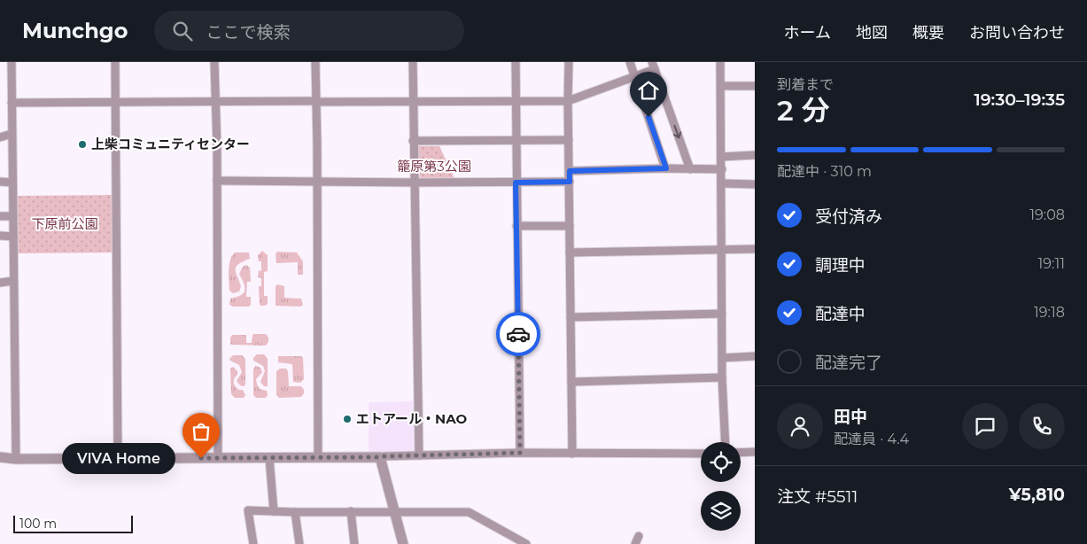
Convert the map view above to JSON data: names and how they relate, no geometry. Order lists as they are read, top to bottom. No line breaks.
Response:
{"parks":["籠原第3公園","下原前公園"],"places":["上柴コミュニティセンター","エトアール・NAO","VIVA Home"],"scale_bar":"100 m","page":{"header":"Munchgo","search":"ここで検索","nav":["ホーム","地図","概要","お問い合わせ"],"heading":["2 分","到着まで","19:30–19:35"],"panel":["田中","配達員 · 4.4","注文 #5511","¥5,810"],"bar":"配達中 · 310 m","list":[["受付済み","19:08"],["調理中","19:11"],["配達中","19:18"],"配達完了"],"bubble":"VIVA Home","scale":"100 m"}}
